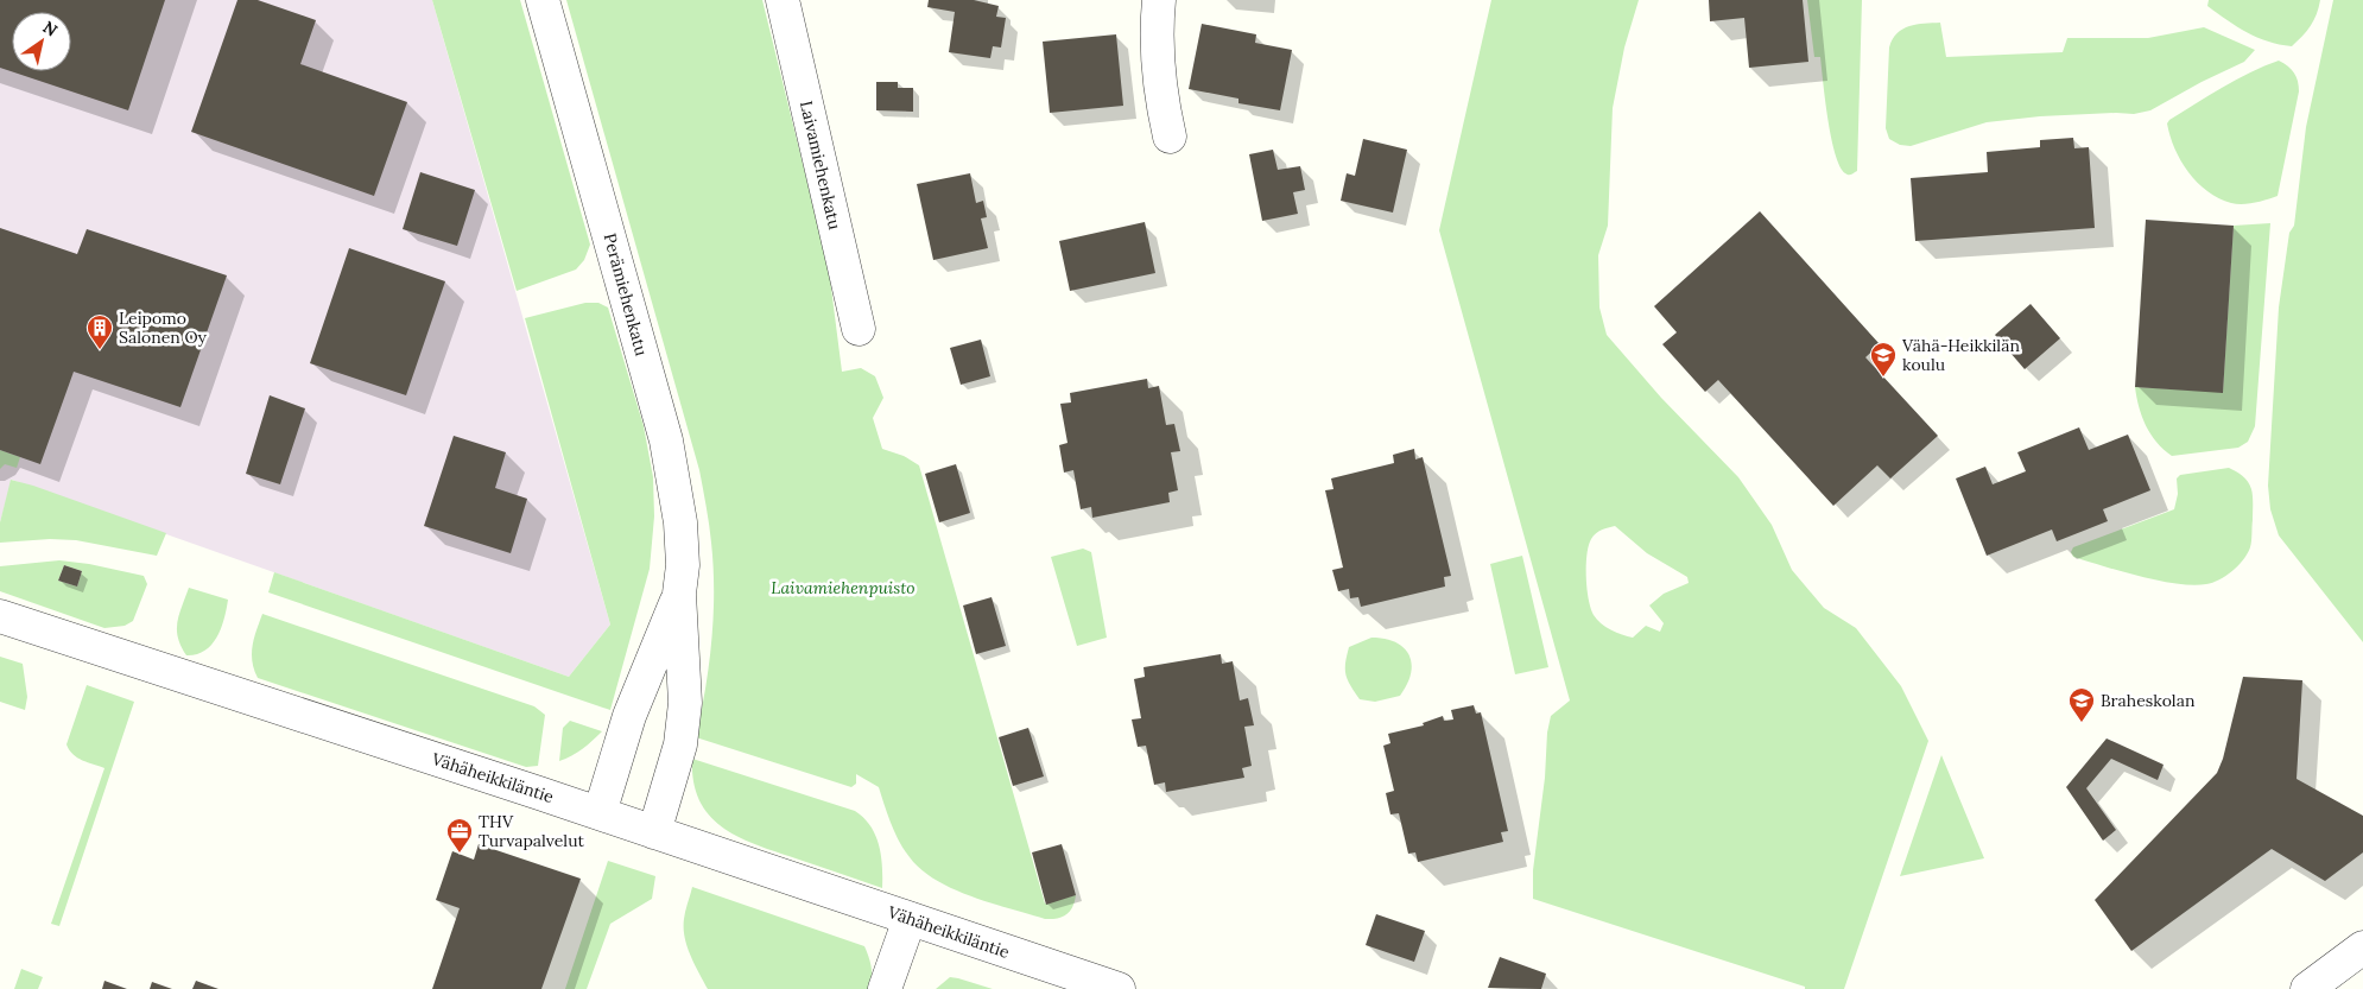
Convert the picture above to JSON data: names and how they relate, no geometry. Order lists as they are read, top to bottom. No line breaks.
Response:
{"streets":{"street":["Laivamiehenkatu","Perämiehenkatu","Vähäheikkiläntie"]},"crossings":[["Perämiehenkatu","Vähäheikkiläntie"]],"parks":["Laivamiehenpuisto"],"places":{"building":["Leipomo Salonen Oy"],"school or university":["Vähä-Heikkilän koulu","Braheskolan"],"office":["THV Turvapalvelut"]},"north":"top right"}
